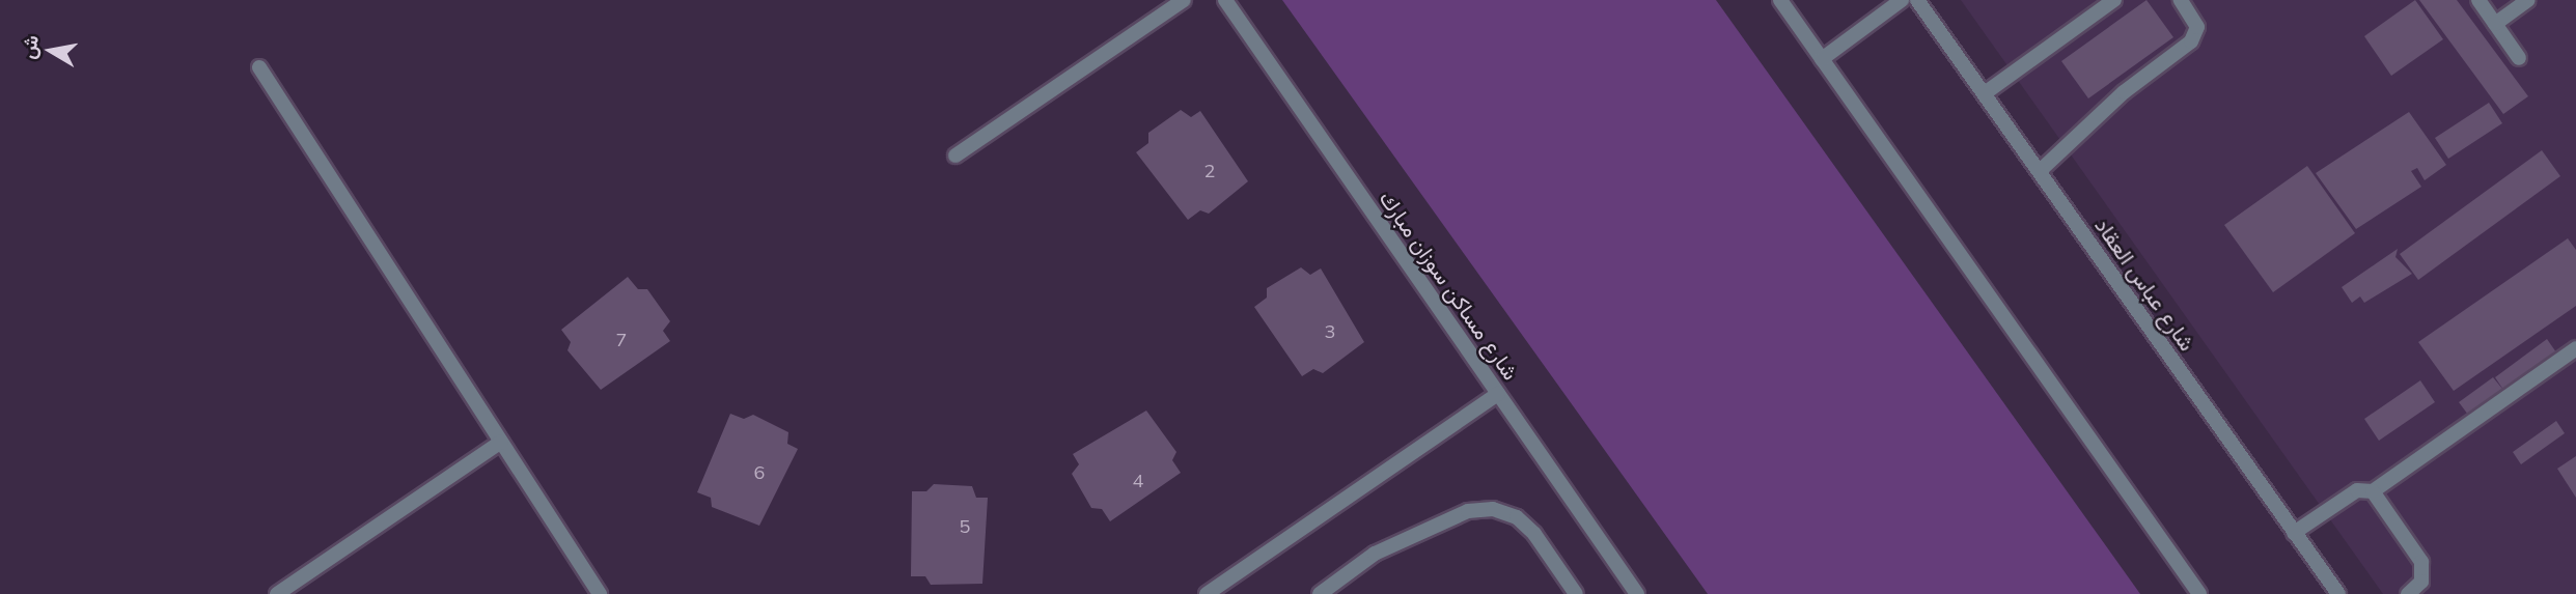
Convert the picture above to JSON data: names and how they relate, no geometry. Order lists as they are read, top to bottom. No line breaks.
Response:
{"streets":{"street":["شارع عباس العقاد","شارع مساكن سوزان مبارك"]},"house_numbers":["2","3","7","6","4","5"],"north":"left"}
